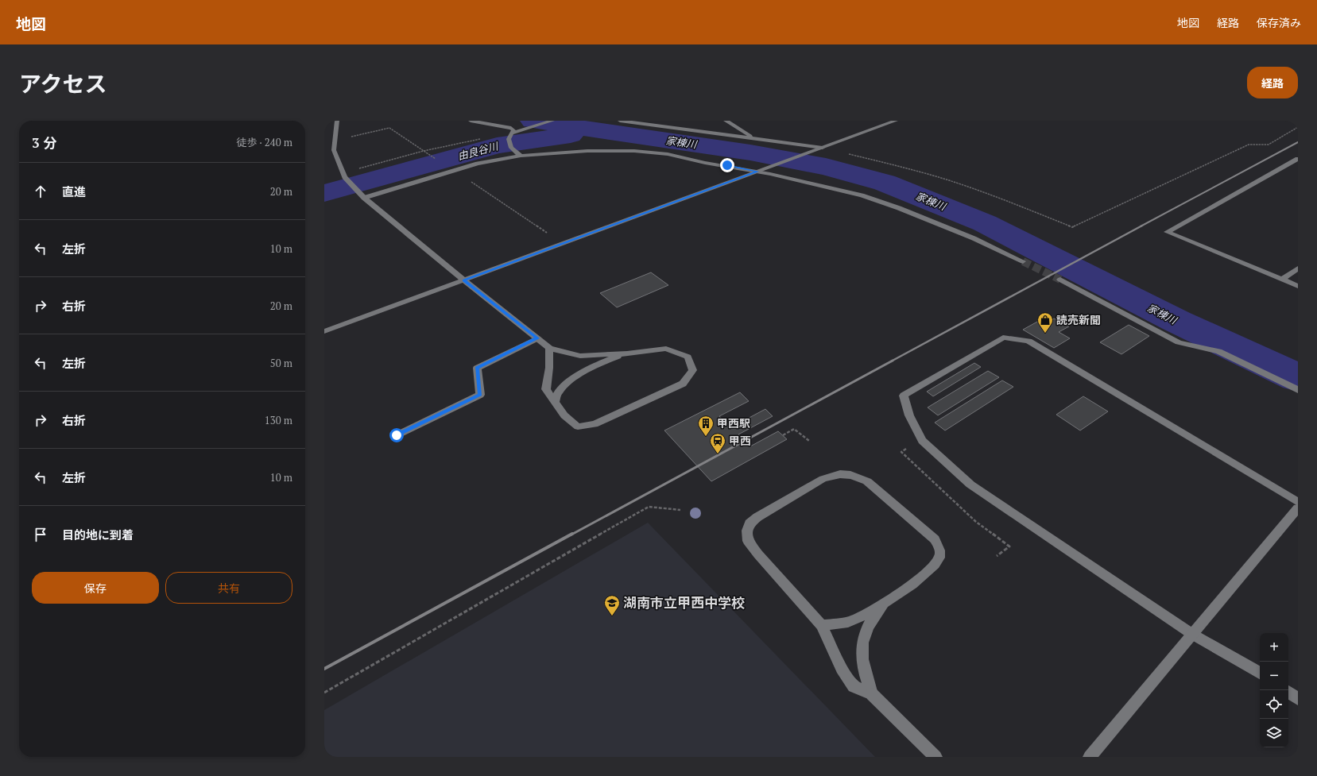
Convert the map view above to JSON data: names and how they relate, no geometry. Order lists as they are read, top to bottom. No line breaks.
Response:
{"water":["家棟川","由良谷川"],"places":{"shop":["読売新聞"],"building":["甲西駅"],"station":["甲西"],"school or university":["湖南市立甲西中学校"]},"page":{"header":"地図","nav":["地図","経路","保存済み"],"title":"アクセス","buttons":["経路",["保存","共有"]],"heading":["3 分","徒歩 · 240 m"],"list":[["直進","20 m"],["左折","10 m"],["右折","20 m"],["左折","50 m"],["右折","130 m"],["左折","10 m"],"目的地に到着"],"map_buttons":["+","−"]}}
